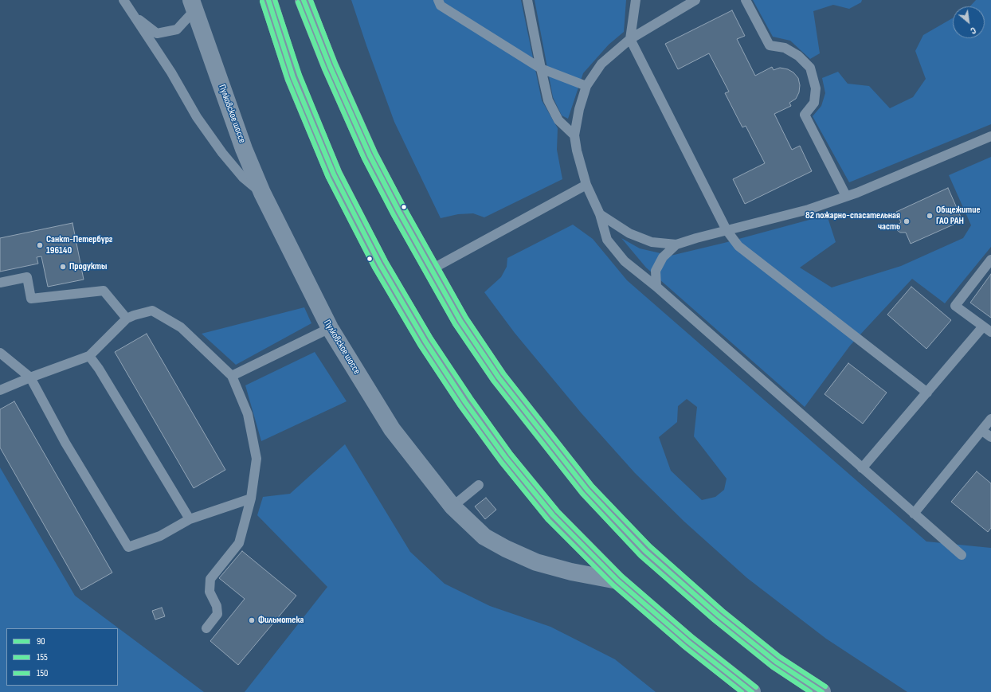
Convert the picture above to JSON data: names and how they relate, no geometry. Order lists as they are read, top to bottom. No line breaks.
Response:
{"streets":{"street":["Пулковское шоссе"]},"places":["Общежитие ГАО РАН","82 пожарно-спасательная часть","Санкт-Петербург 196140","Продукты","Фильмотека"],"lines":["transit line 90","transit line 150","transit line 155"],"legend":["90","155","150"],"north":"bottom right"}
